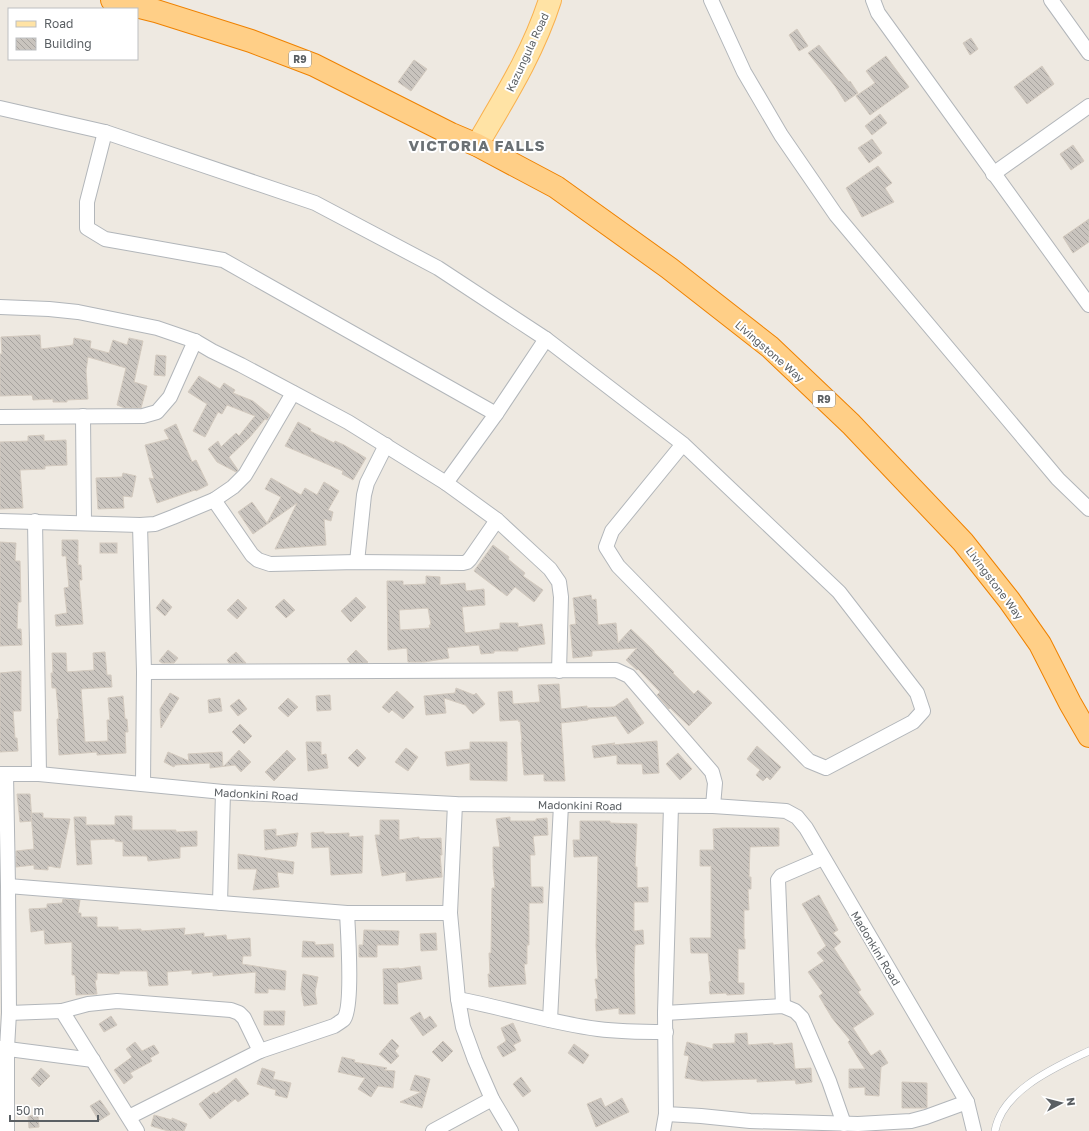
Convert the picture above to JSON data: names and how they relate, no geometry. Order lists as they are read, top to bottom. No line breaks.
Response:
{"streets":{"highway":["R9","Livingstone Way"],"main road":["Kazungula Road"],"street":["Madonkini Road"]},"crossings":[["Kazungula Road","R9"],["Kazungula Road","Livingstone Way"],["R9","Livingstone Way"]],"districts":["VICTORIA FALLS"],"legend":["Road","Building"],"scale_bar":"50 m","north":"right"}
